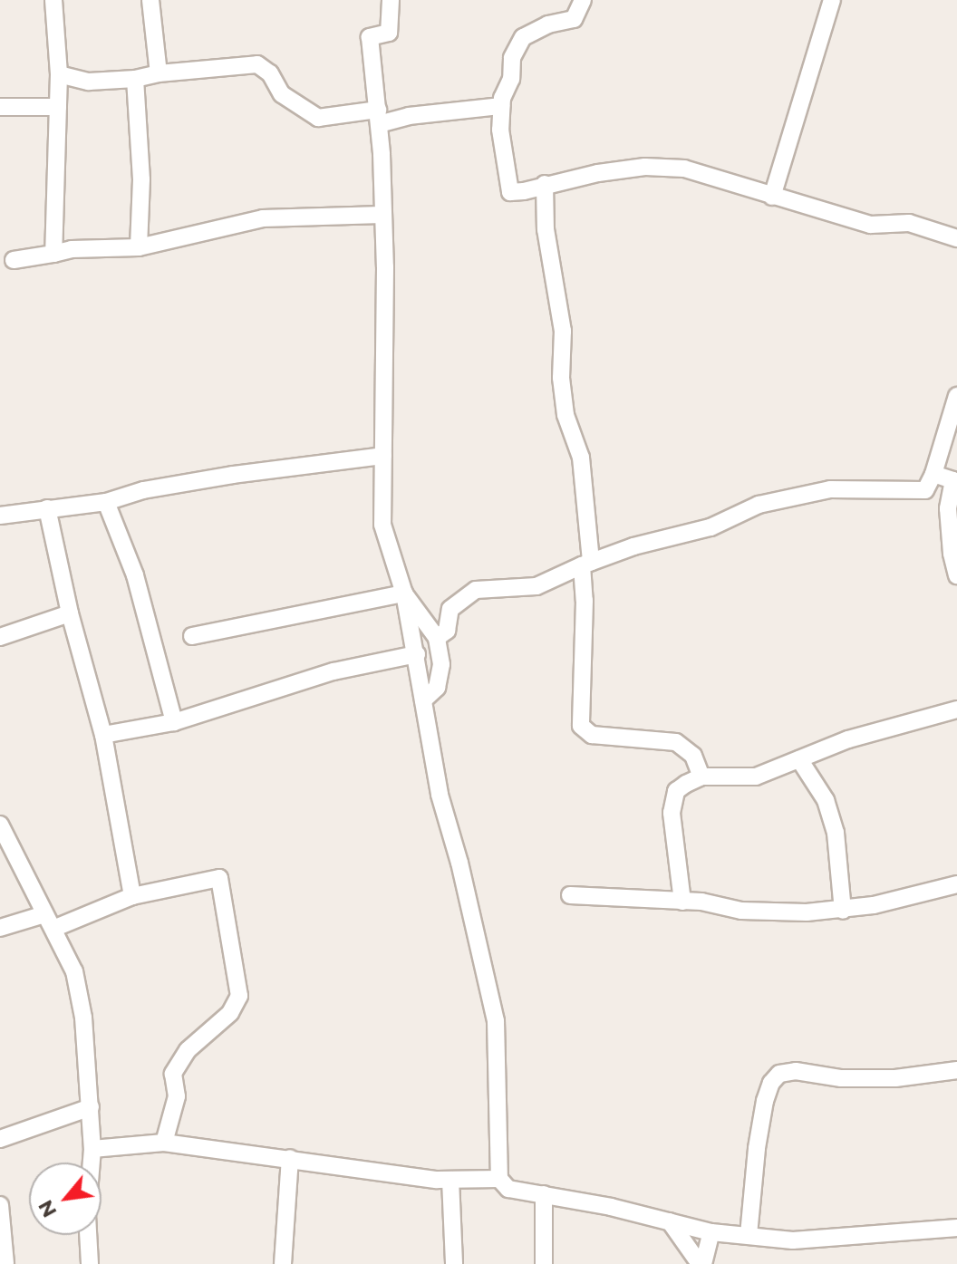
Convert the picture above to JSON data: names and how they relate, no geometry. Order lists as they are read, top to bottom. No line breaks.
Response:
{"north":"bottom left"}
